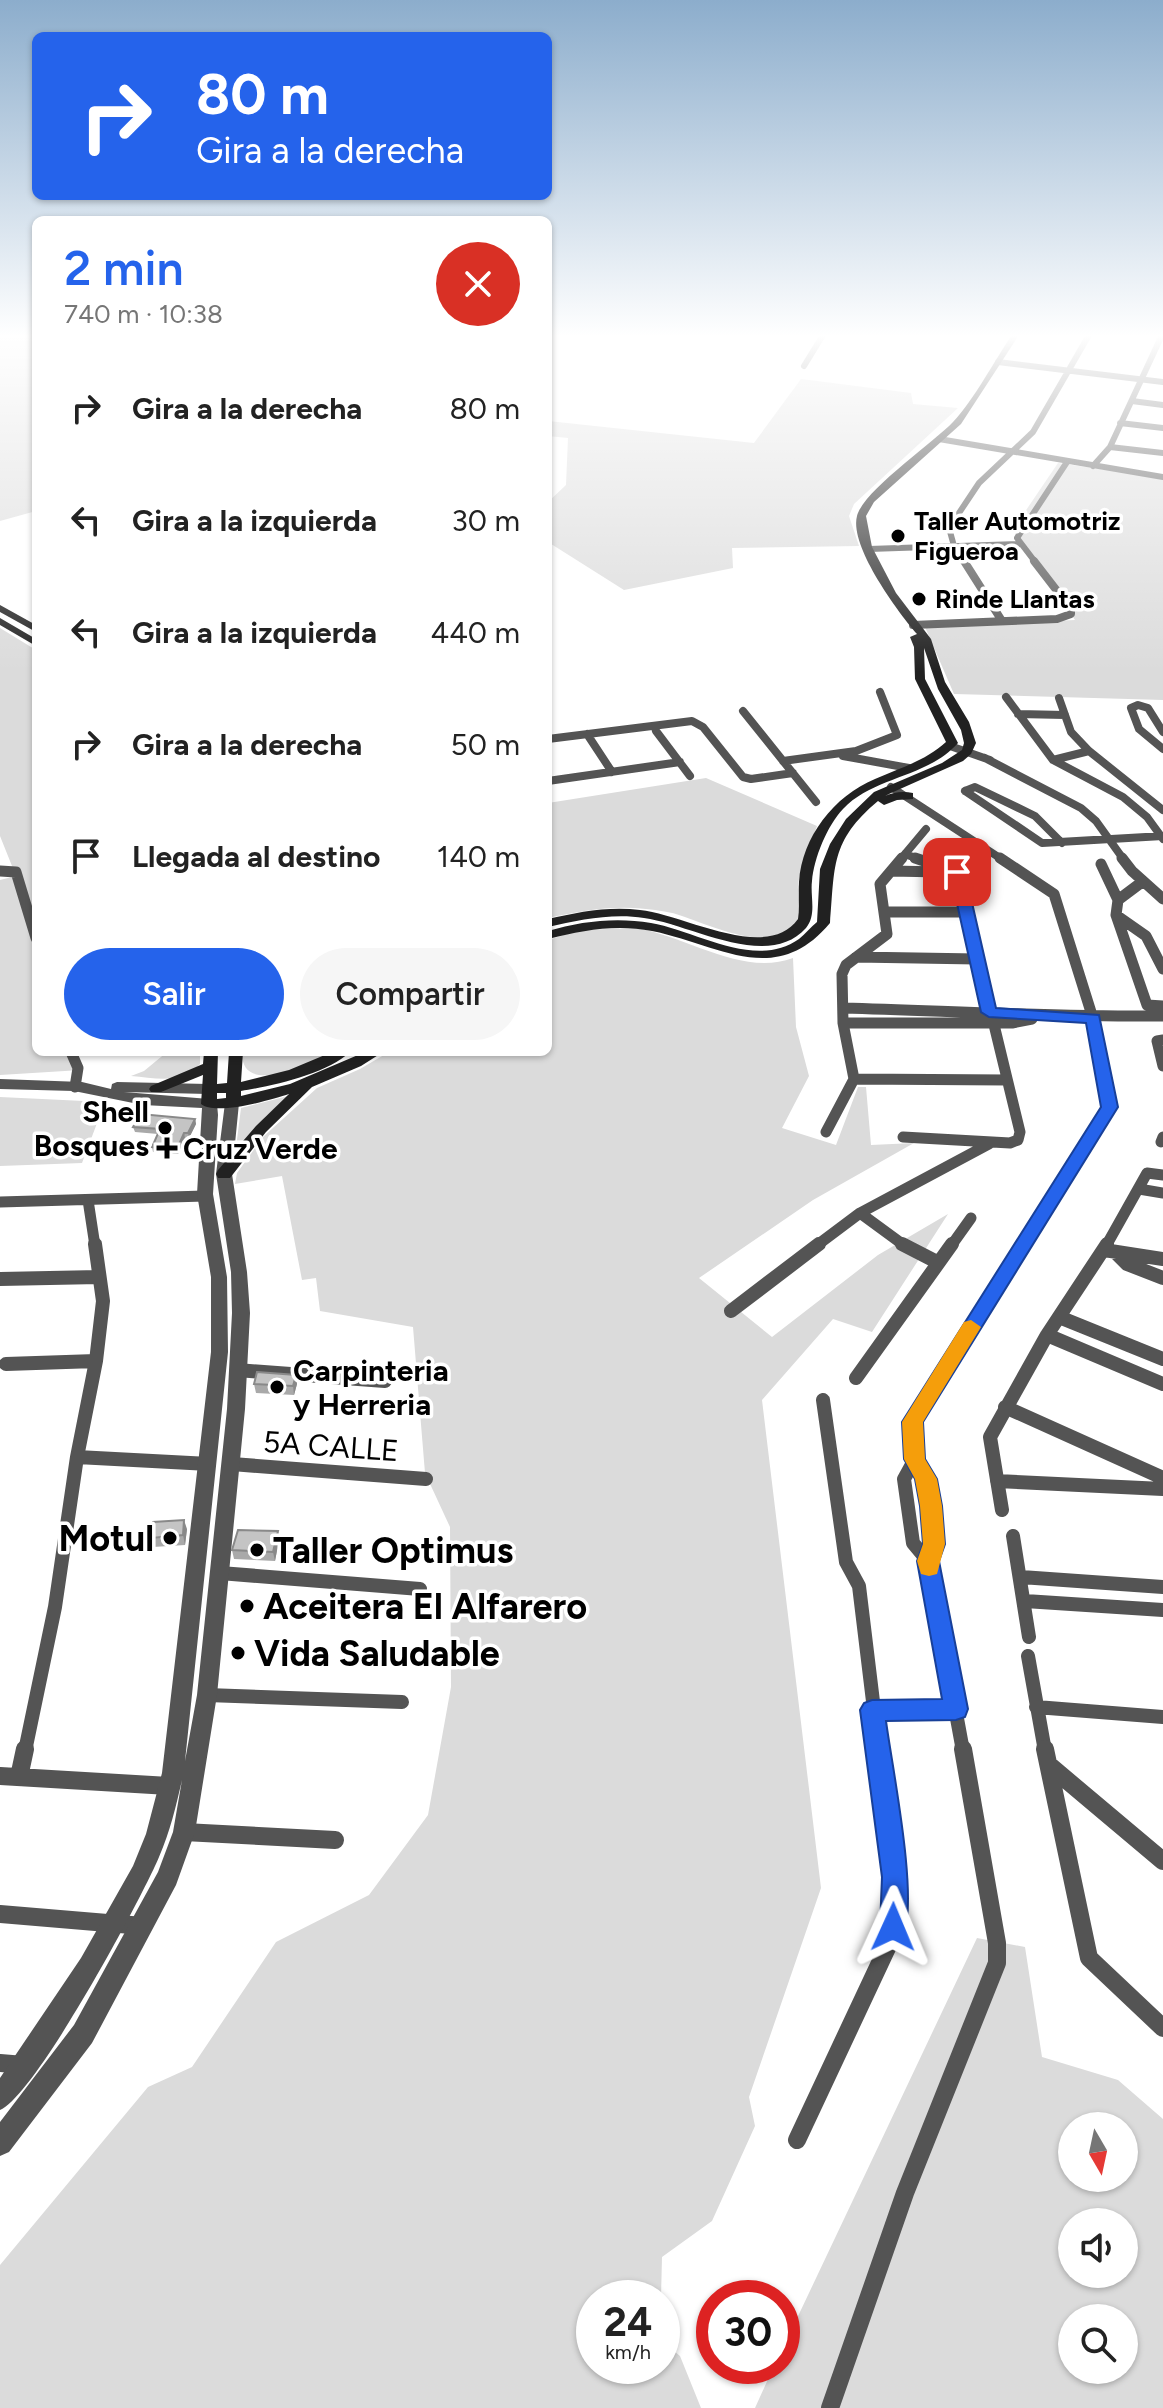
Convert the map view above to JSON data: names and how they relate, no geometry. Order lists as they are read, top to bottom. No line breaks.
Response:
{"streets":{"street":["5A CALLE"]},"places":{"other":["Taller Automotriz Figueroa","Rinde Llantas","Shell Bosques","Carpinteria y Herreria","Motul","Taller Optimus","Aceitera El Alfarero","Vida Saludable"],"health":["Cruz Verde"]},"north":"bottom","page":{"turn":["80 m","Gira a la derecha"],"heading":["2 min","740 m · 10:38"],"list":[{"name":"Gira a la derecha","value":"80 m"},{"name":"Gira a la izquierda","value":"30 m"},{"name":"Gira a la izquierda","value":"440 m"},{"name":"Gira a la derecha","value":"50 m"},{"name":"Llegada al destino","value":"140 m"}],"buttons":["Salir","Compartir"],"speed":"24 km/h","limit":"30"}}
